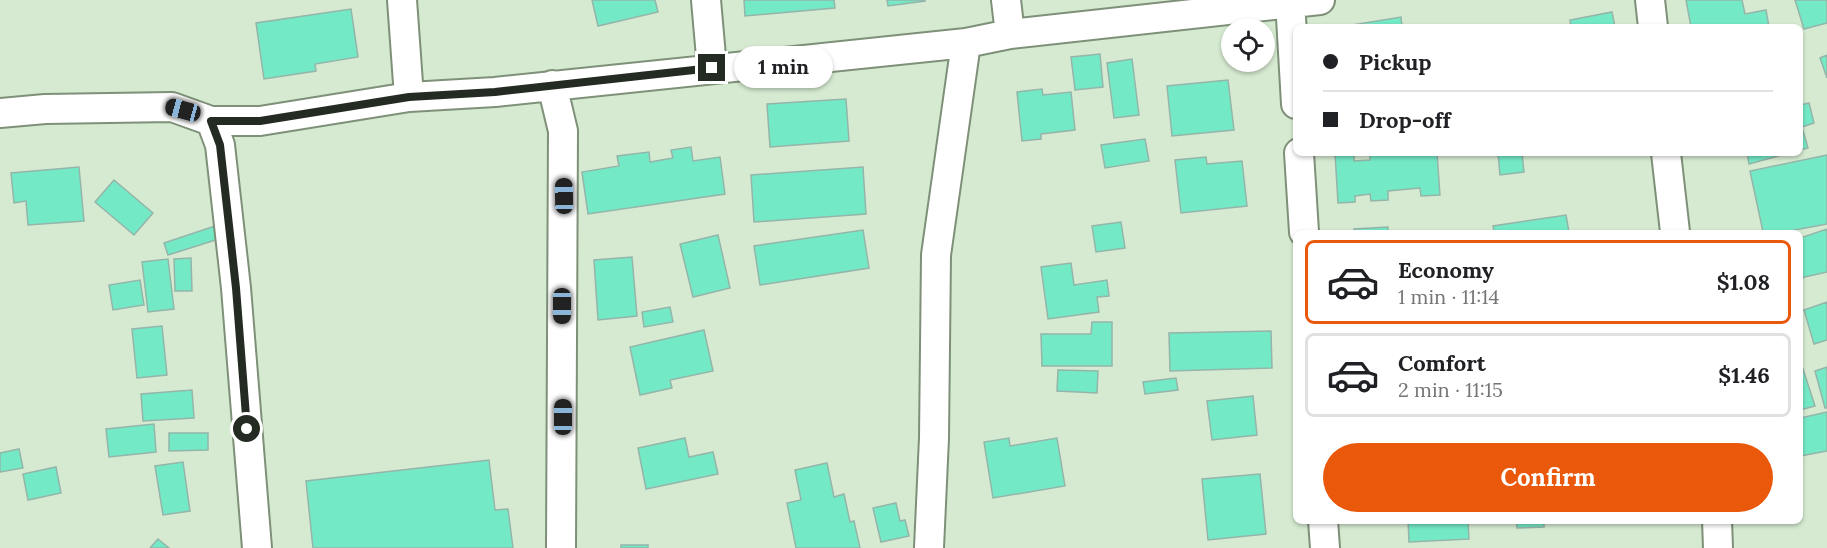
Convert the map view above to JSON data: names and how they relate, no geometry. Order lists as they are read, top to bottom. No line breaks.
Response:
{"page":{"banner":["Pickup","Drop-off"],"bubble":"1 min","list":[{"name":"Economy","note":"1 min · 11:14","value":"$1.08"},{"name":"Comfort","note":"2 min · 11:15","value":"$1.46"}],"buttons":"Confirm"}}
